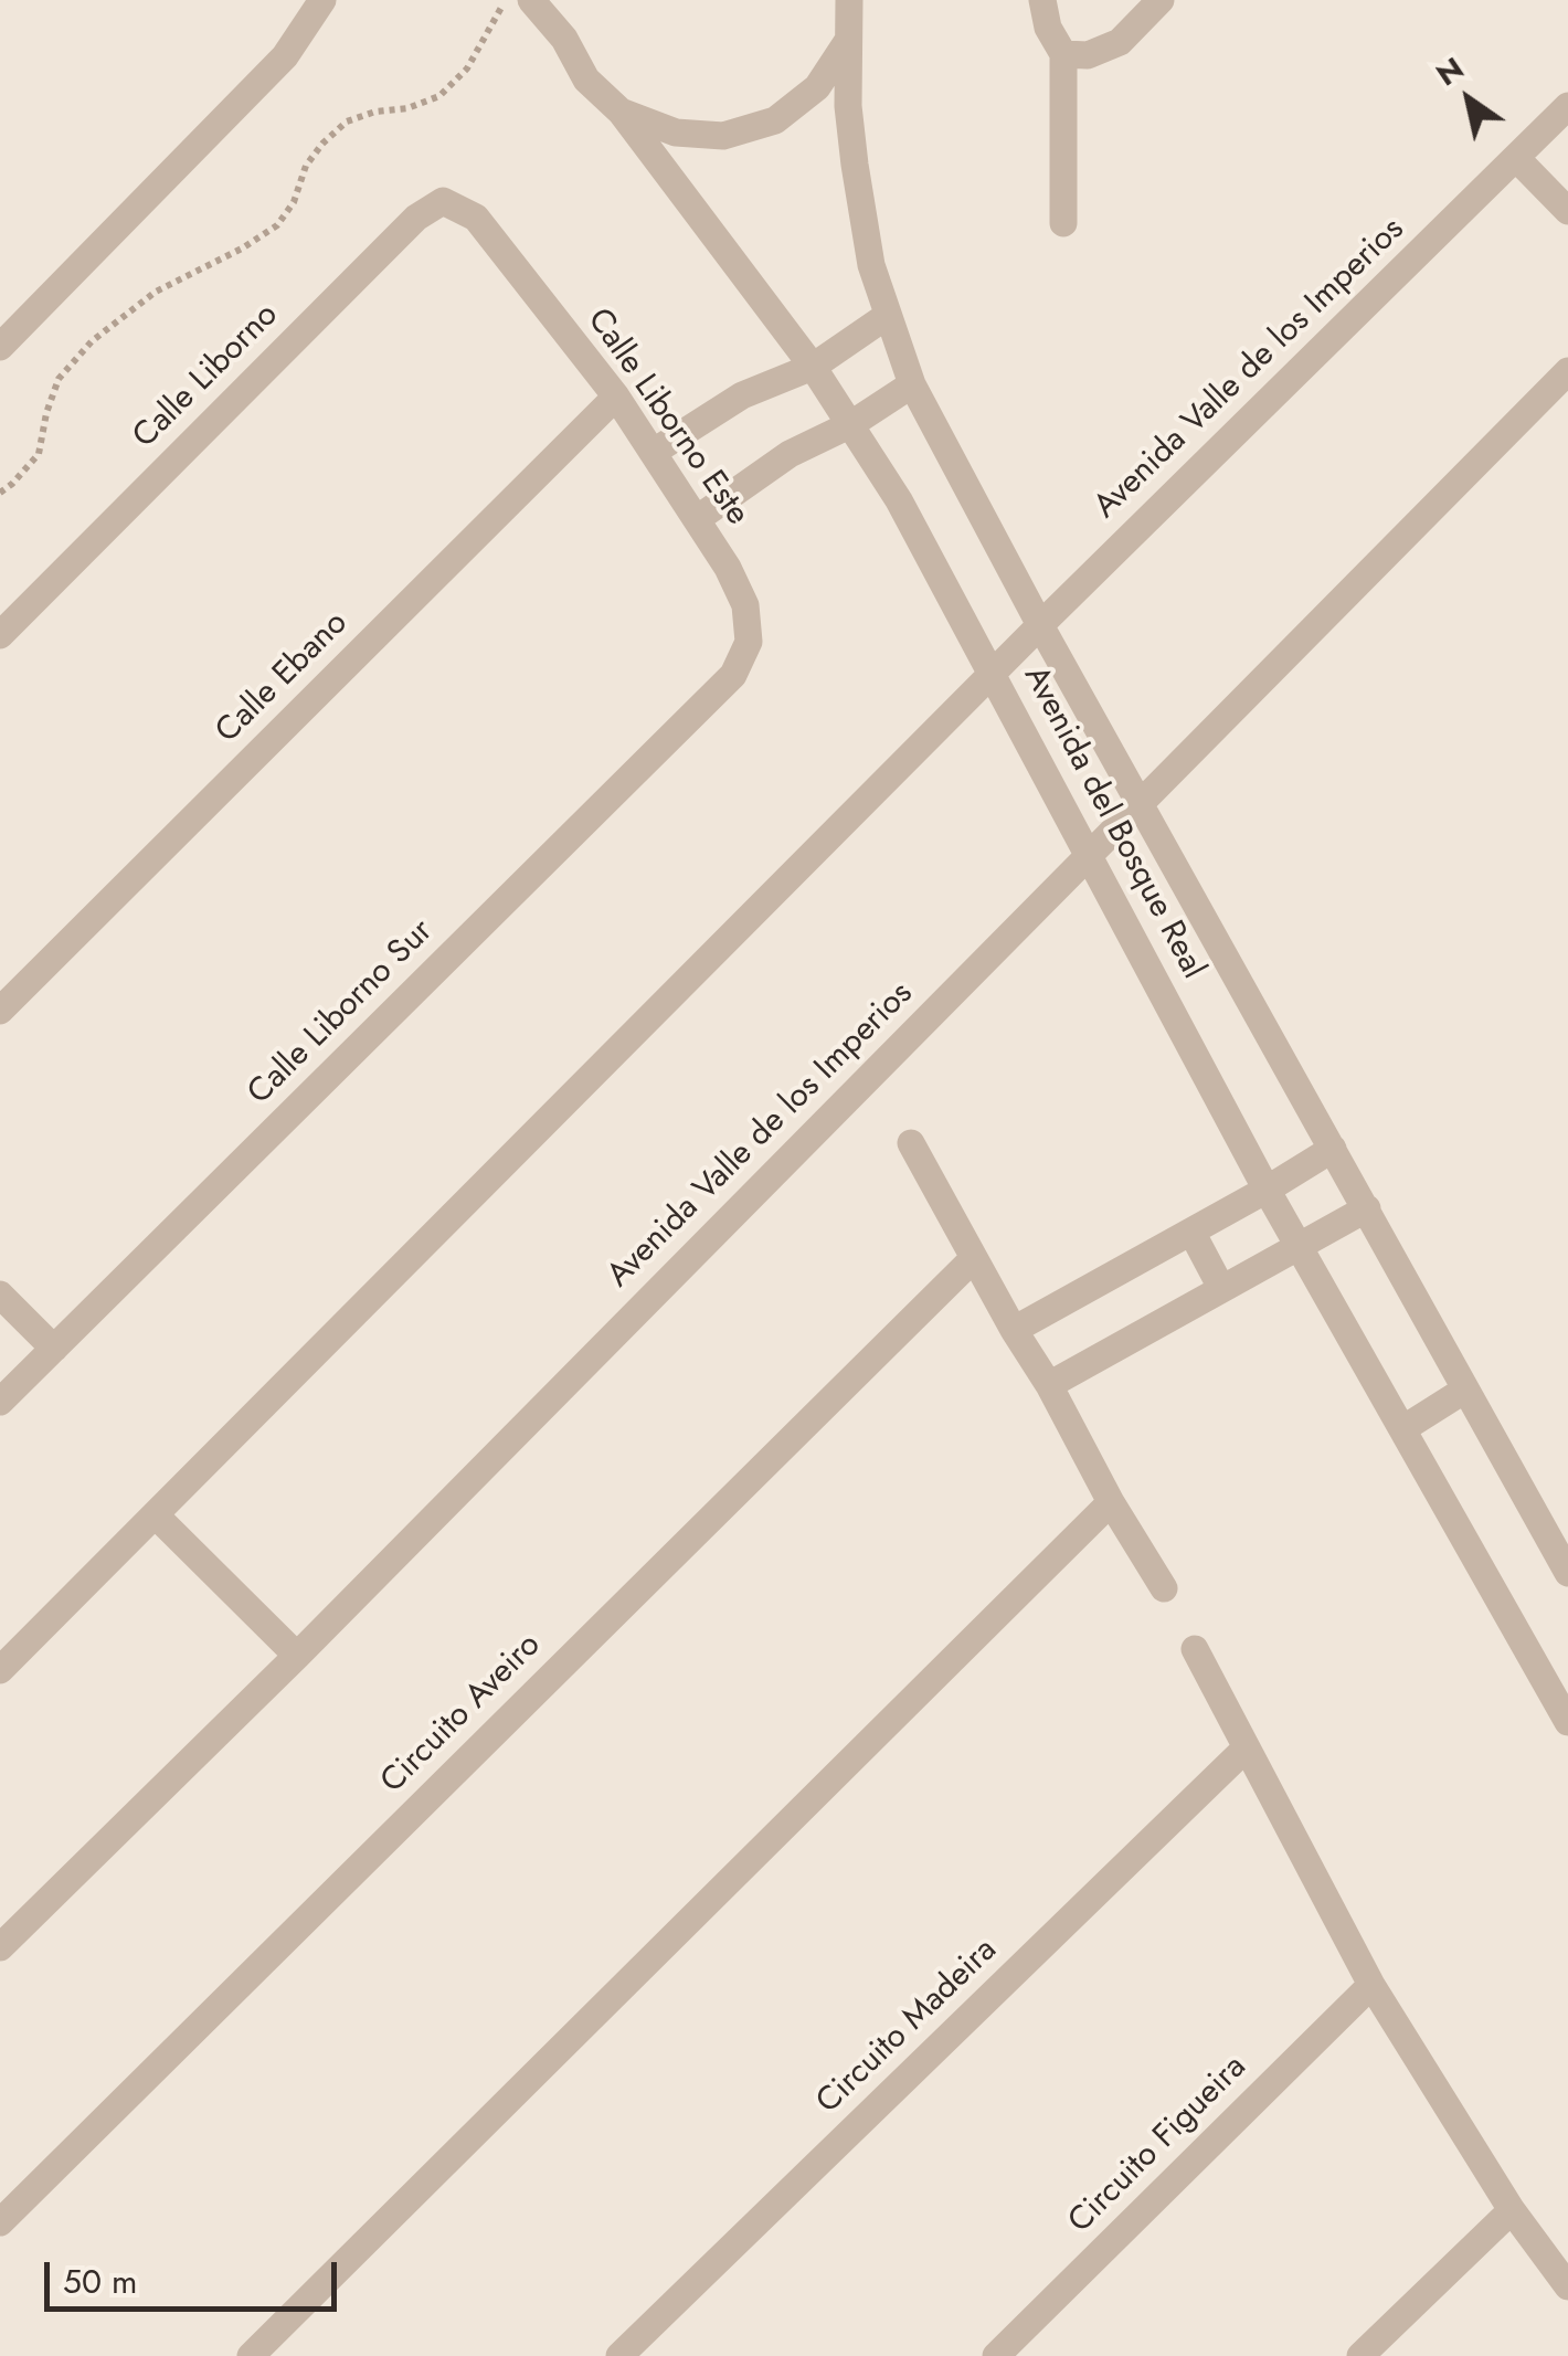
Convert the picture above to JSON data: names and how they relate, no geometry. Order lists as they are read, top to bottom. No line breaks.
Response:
{"streets":{"street":["Avenida Valle de los Imperios","Calle Liborno","Calle Liborno Este","Calle Ebano","Avenida del Bosque Real","Calle Liborno Sur","Circuito Aveiro","Circuito Madeira","Circuito Figueira"]},"crossings":[["Avenida Valle de los Imperios","Avenida del Bosque Real"],["Calle Liborno","Calle Liborno Este"],["Calle Liborno Este","Calle Ebano"],["Calle Liborno Este","Calle Liborno Sur"]],"scale_bar":"50 m","north":"top left"}
